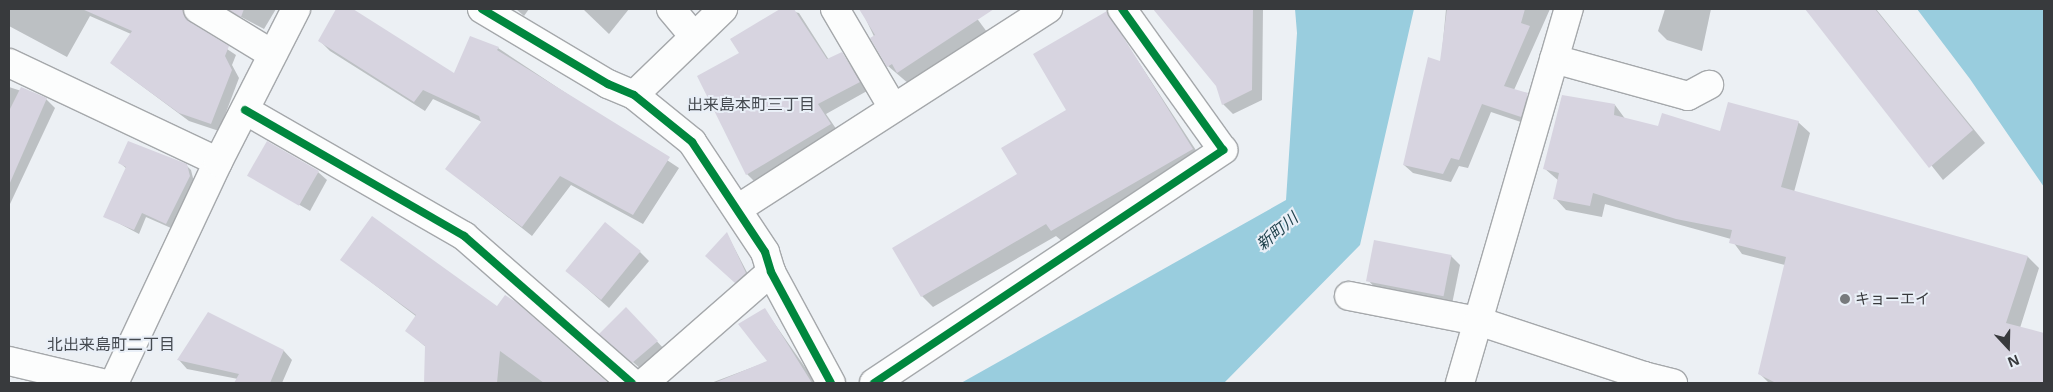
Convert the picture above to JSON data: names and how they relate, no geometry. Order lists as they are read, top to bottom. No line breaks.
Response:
{"districts":["出来島本町三丁目","北出来島町二丁目"],"water":["新町川"],"places":["キョーエイ"],"north":"bottom"}
